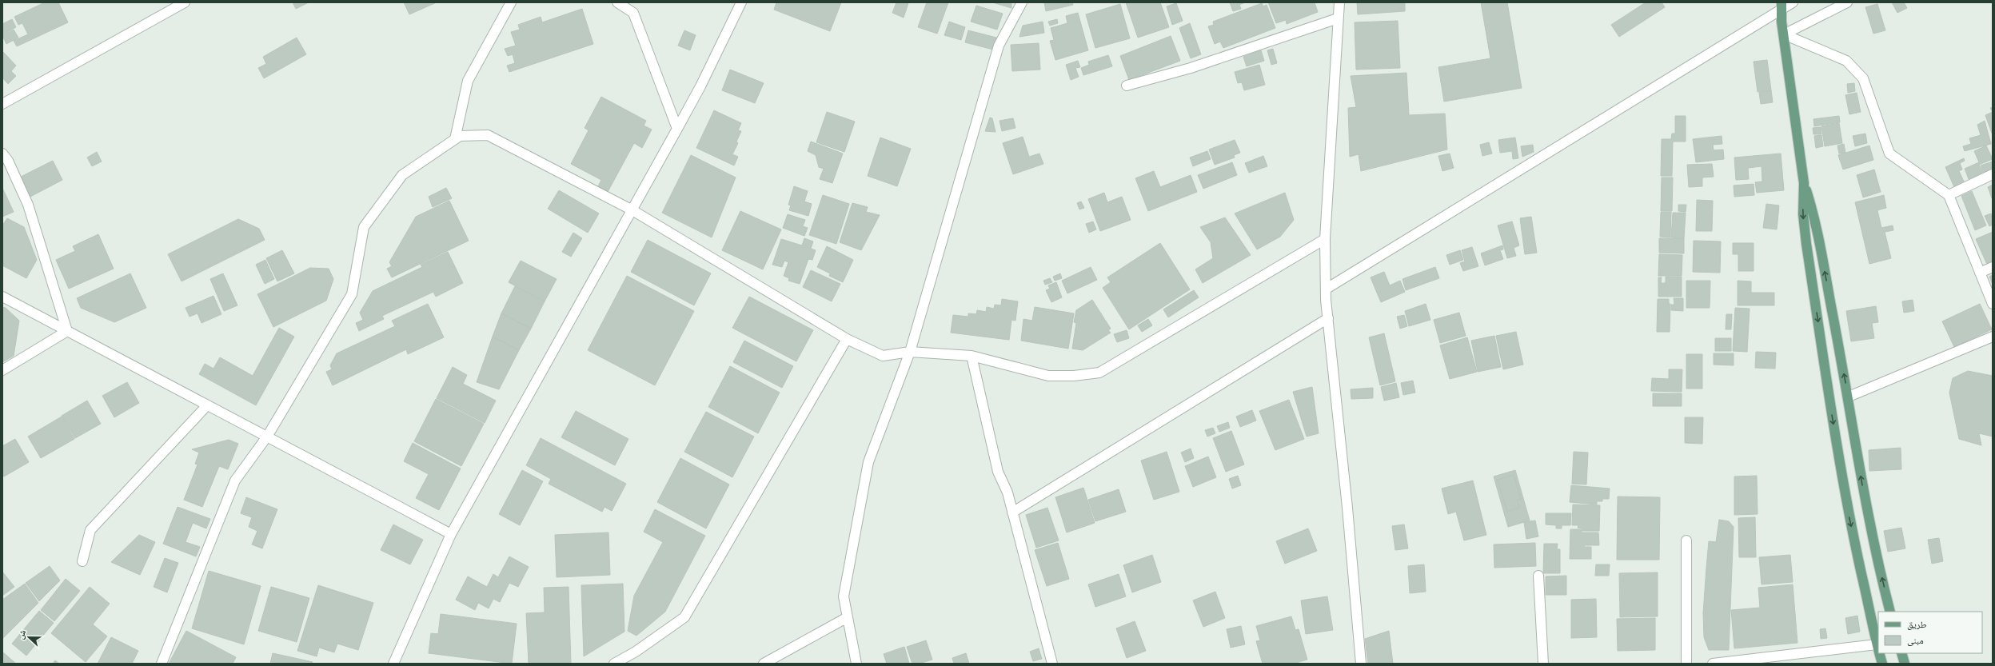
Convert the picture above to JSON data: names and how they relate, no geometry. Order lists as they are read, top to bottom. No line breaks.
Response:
{"legend":["طريق","مبنى"],"north":"left"}
